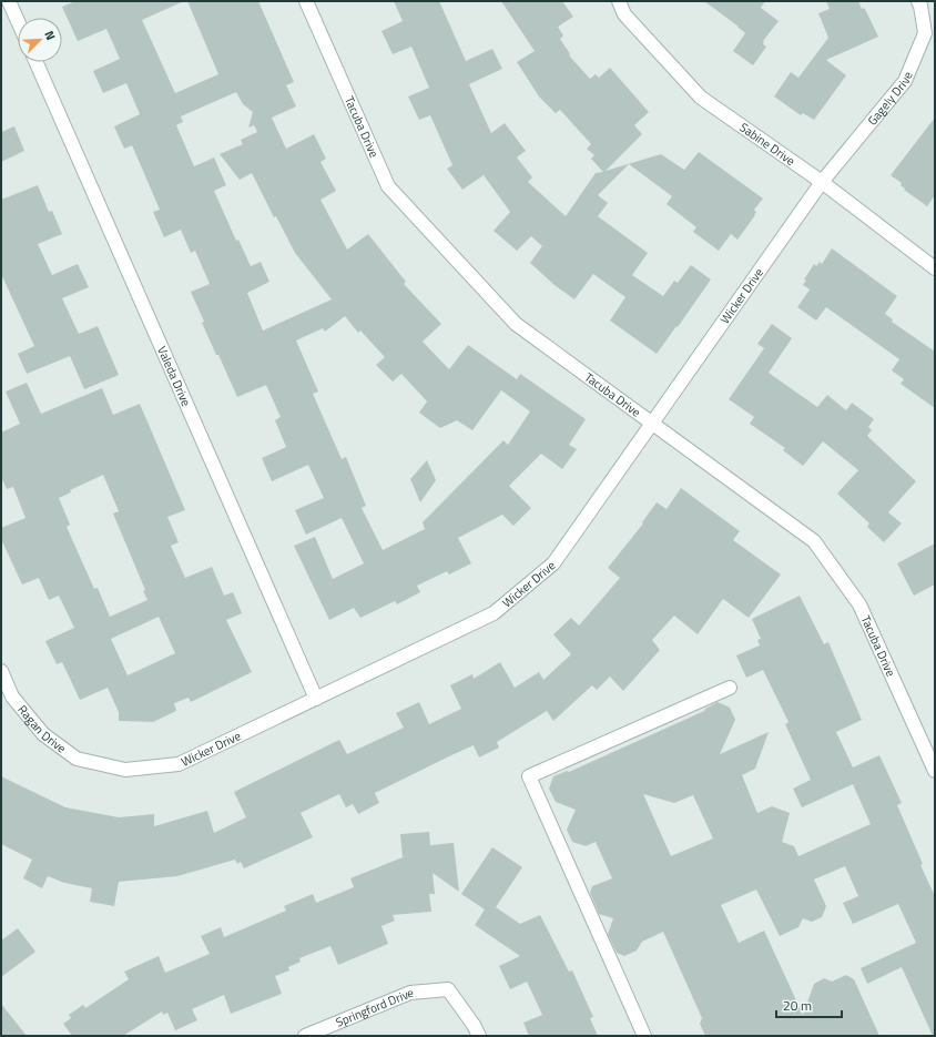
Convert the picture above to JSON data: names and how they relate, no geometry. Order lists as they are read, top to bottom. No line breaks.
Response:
{"streets":{"street":["Gagely Drive","Tacuba Drive","Sabine Drive","Wicker Drive","Valeda Drive","Ragan Drive","Springford Drive"]},"crossings":[["Gagely Drive","Sabine Drive"],["Gagely Drive","Wicker Drive"],["Tacuba Drive","Wicker Drive"],["Sabine Drive","Wicker Drive"],["Wicker Drive","Valeda Drive"],["Wicker Drive","Ragan Drive"]],"scale_bar":"20 m","north":"top right"}
